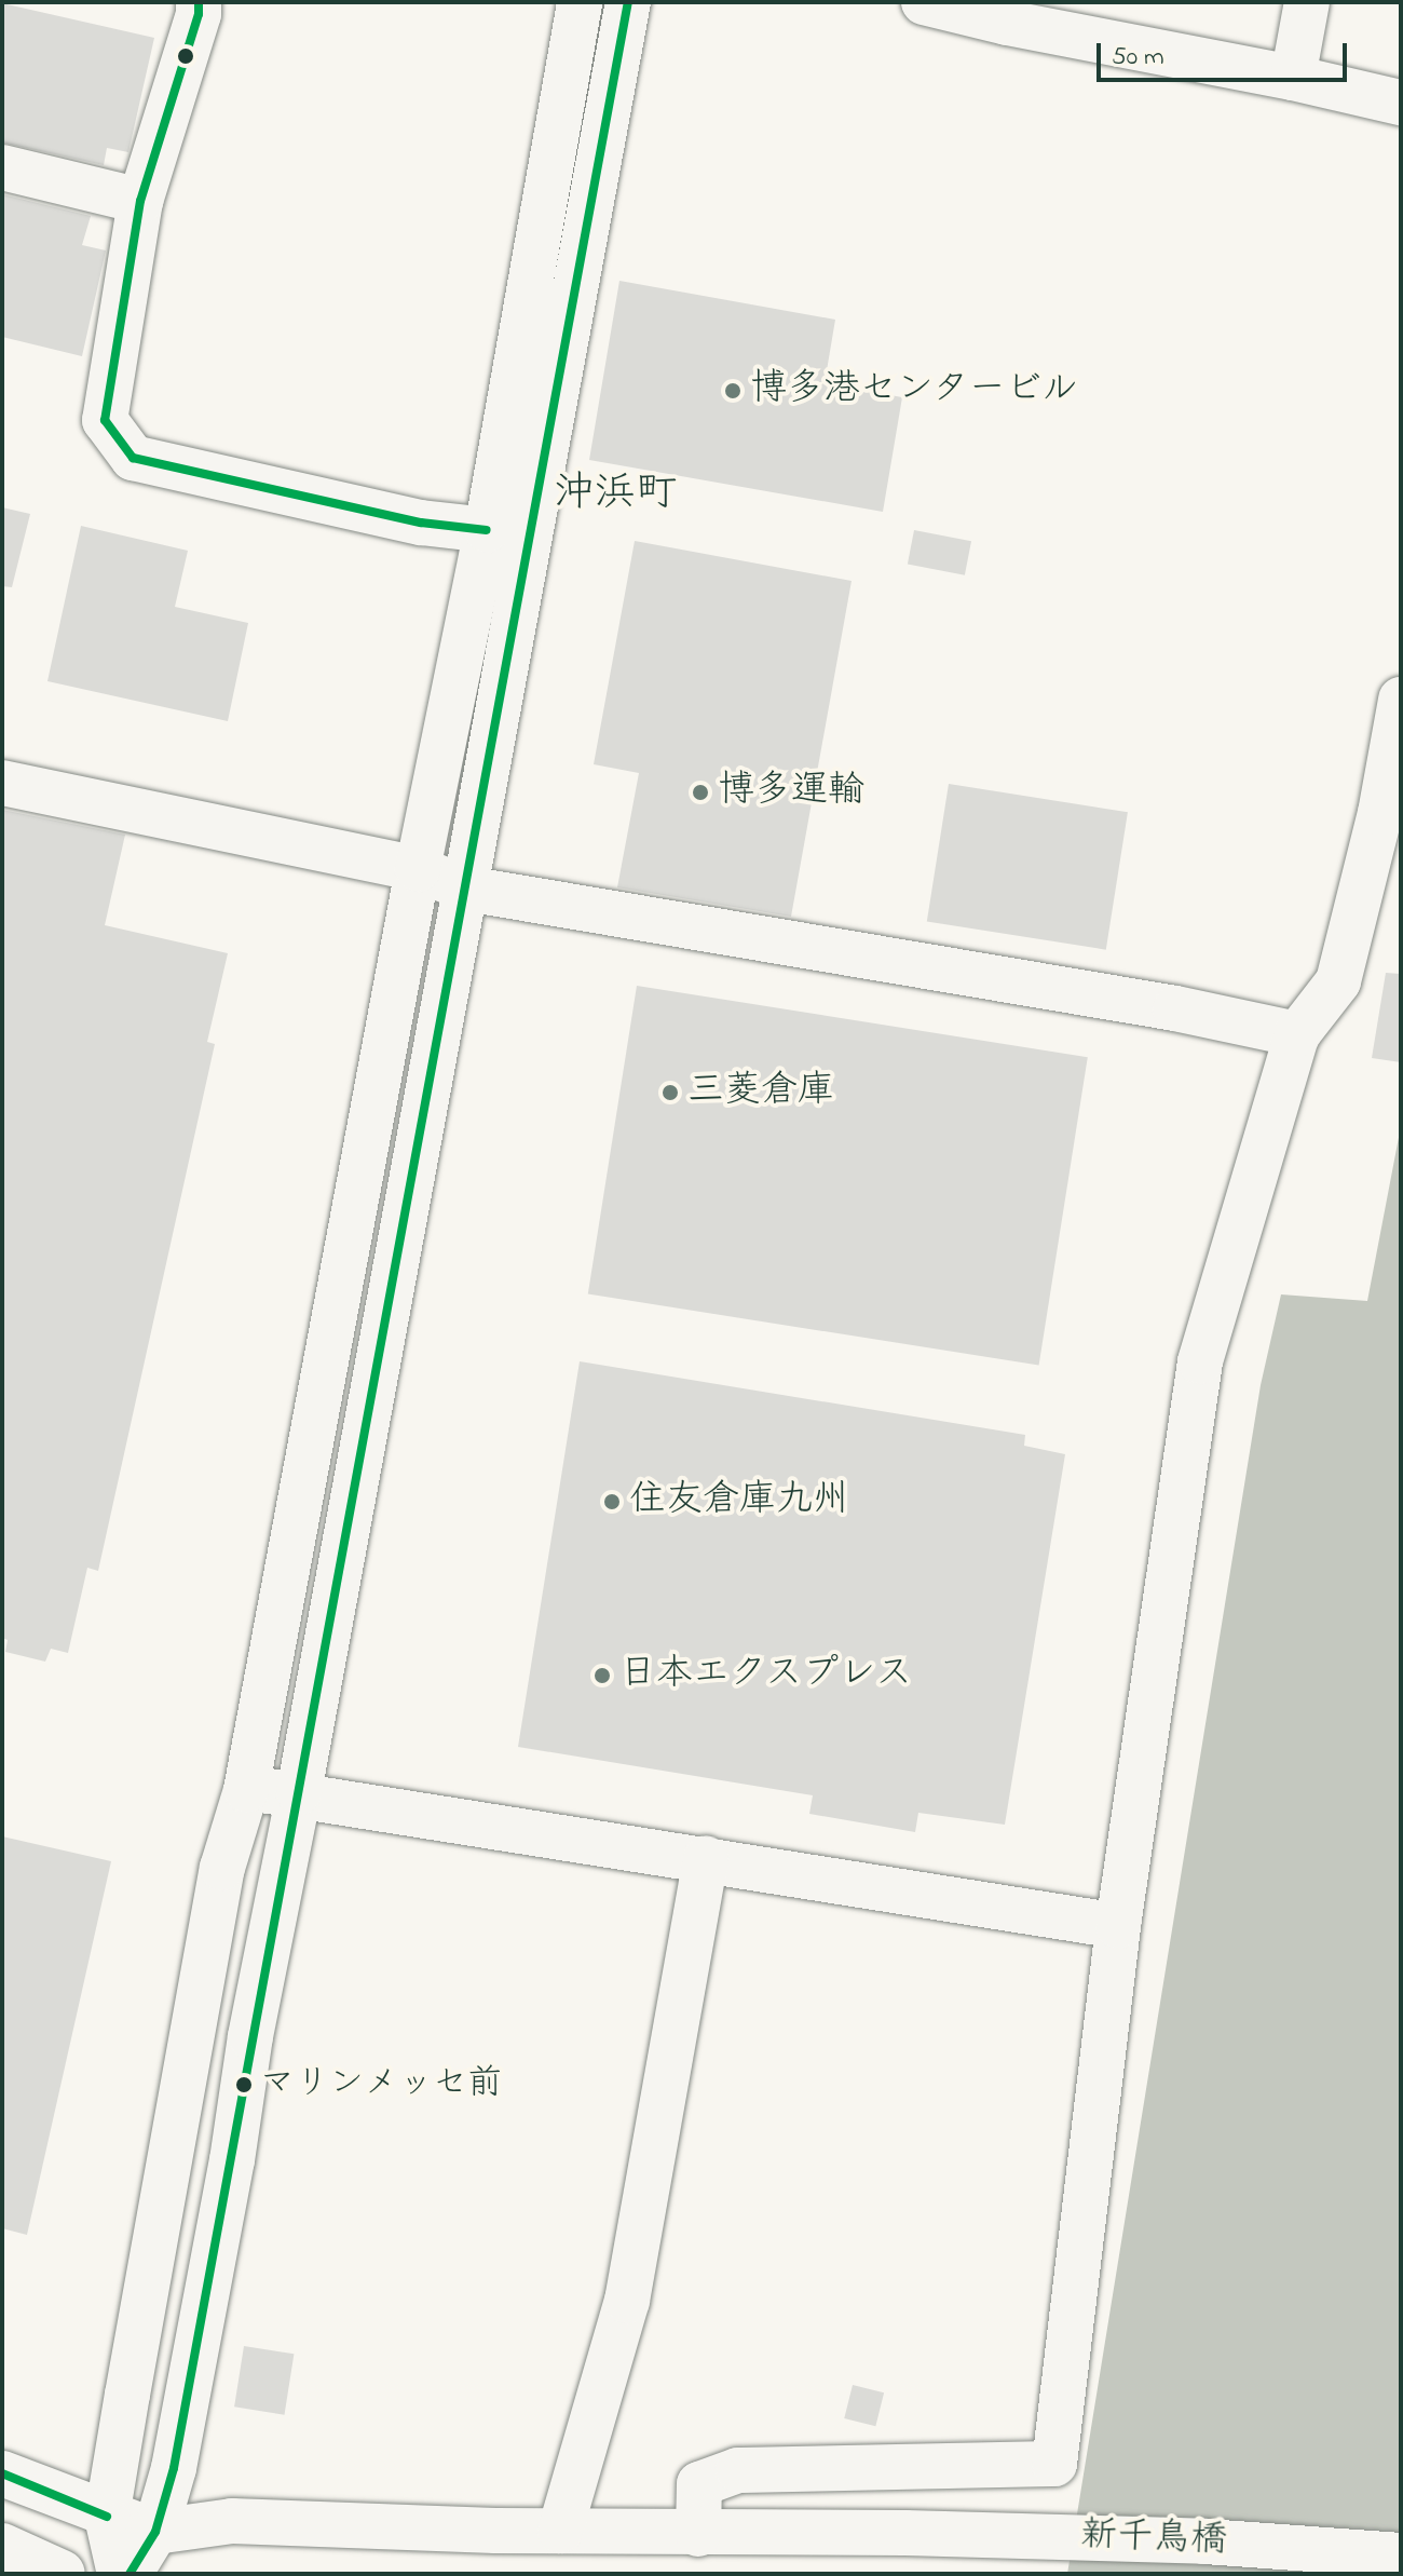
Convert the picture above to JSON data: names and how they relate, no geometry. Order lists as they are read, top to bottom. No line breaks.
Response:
{"streets":{"street":["新千鳥橋"]},"districts":["沖浜町"],"places":["博多港センタービル","博多運輸","三菱倉庫","住友倉庫九州","日本エクスプレス","マリンメッセ前"],"scale_bar":"50 m"}
